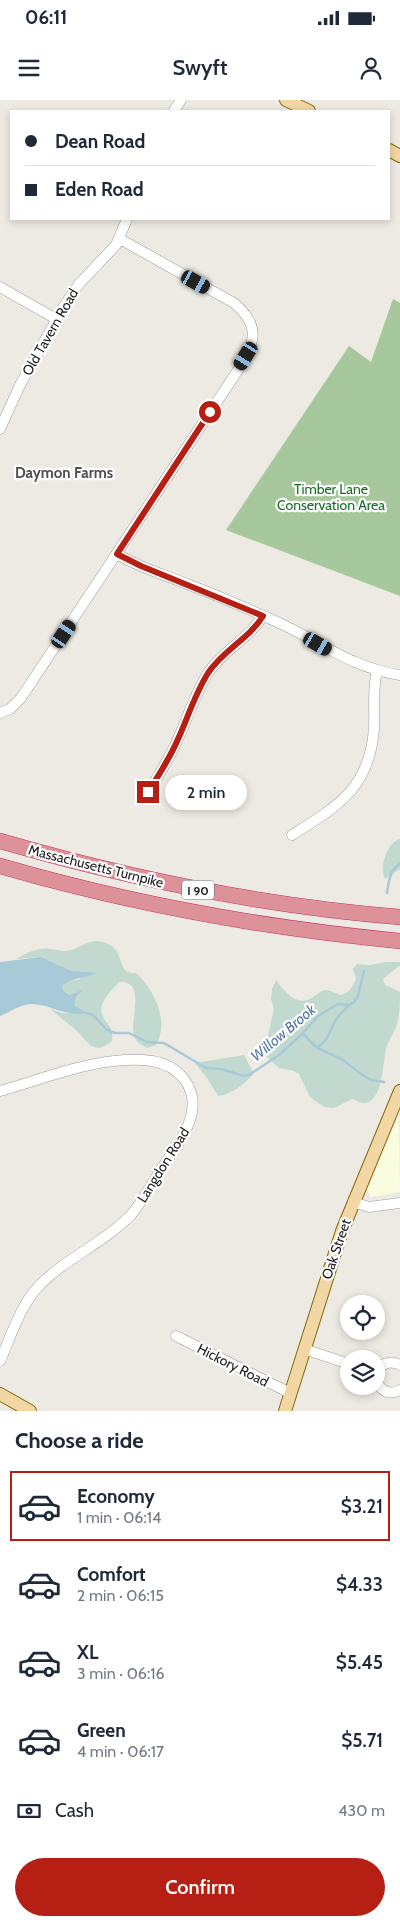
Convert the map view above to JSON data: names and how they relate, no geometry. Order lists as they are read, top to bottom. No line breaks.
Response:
{"streets":{"highway":["Massachusetts Turnpike","I 90"],"main road":["Oak Street"],"street":["Old Tavern Road","Langdon Road","Hickory Road"]},"crossings":[["Oak Street","Hickory Road"]],"districts":["Daymon Farms"],"water":["Willow Brook"],"parks":["Timber Lane Conservation Area"],"page":{"status":"06:11","header":"Swyft","banner":["Dean Road","Eden Road"],"bubble":"2 min","heading":"Choose a ride","list":[{"name":"Economy","note":"1 min · 06:14","value":"$3.21"},{"name":"Comfort","note":"2 min · 06:15","value":"$4.33"},{"name":"XL","note":"3 min · 06:16","value":"$5.45"},{"name":"Green","note":"4 min · 06:17","value":"$5.71"}],"pay":["Cash","430 m"],"buttons":"Confirm"}}
